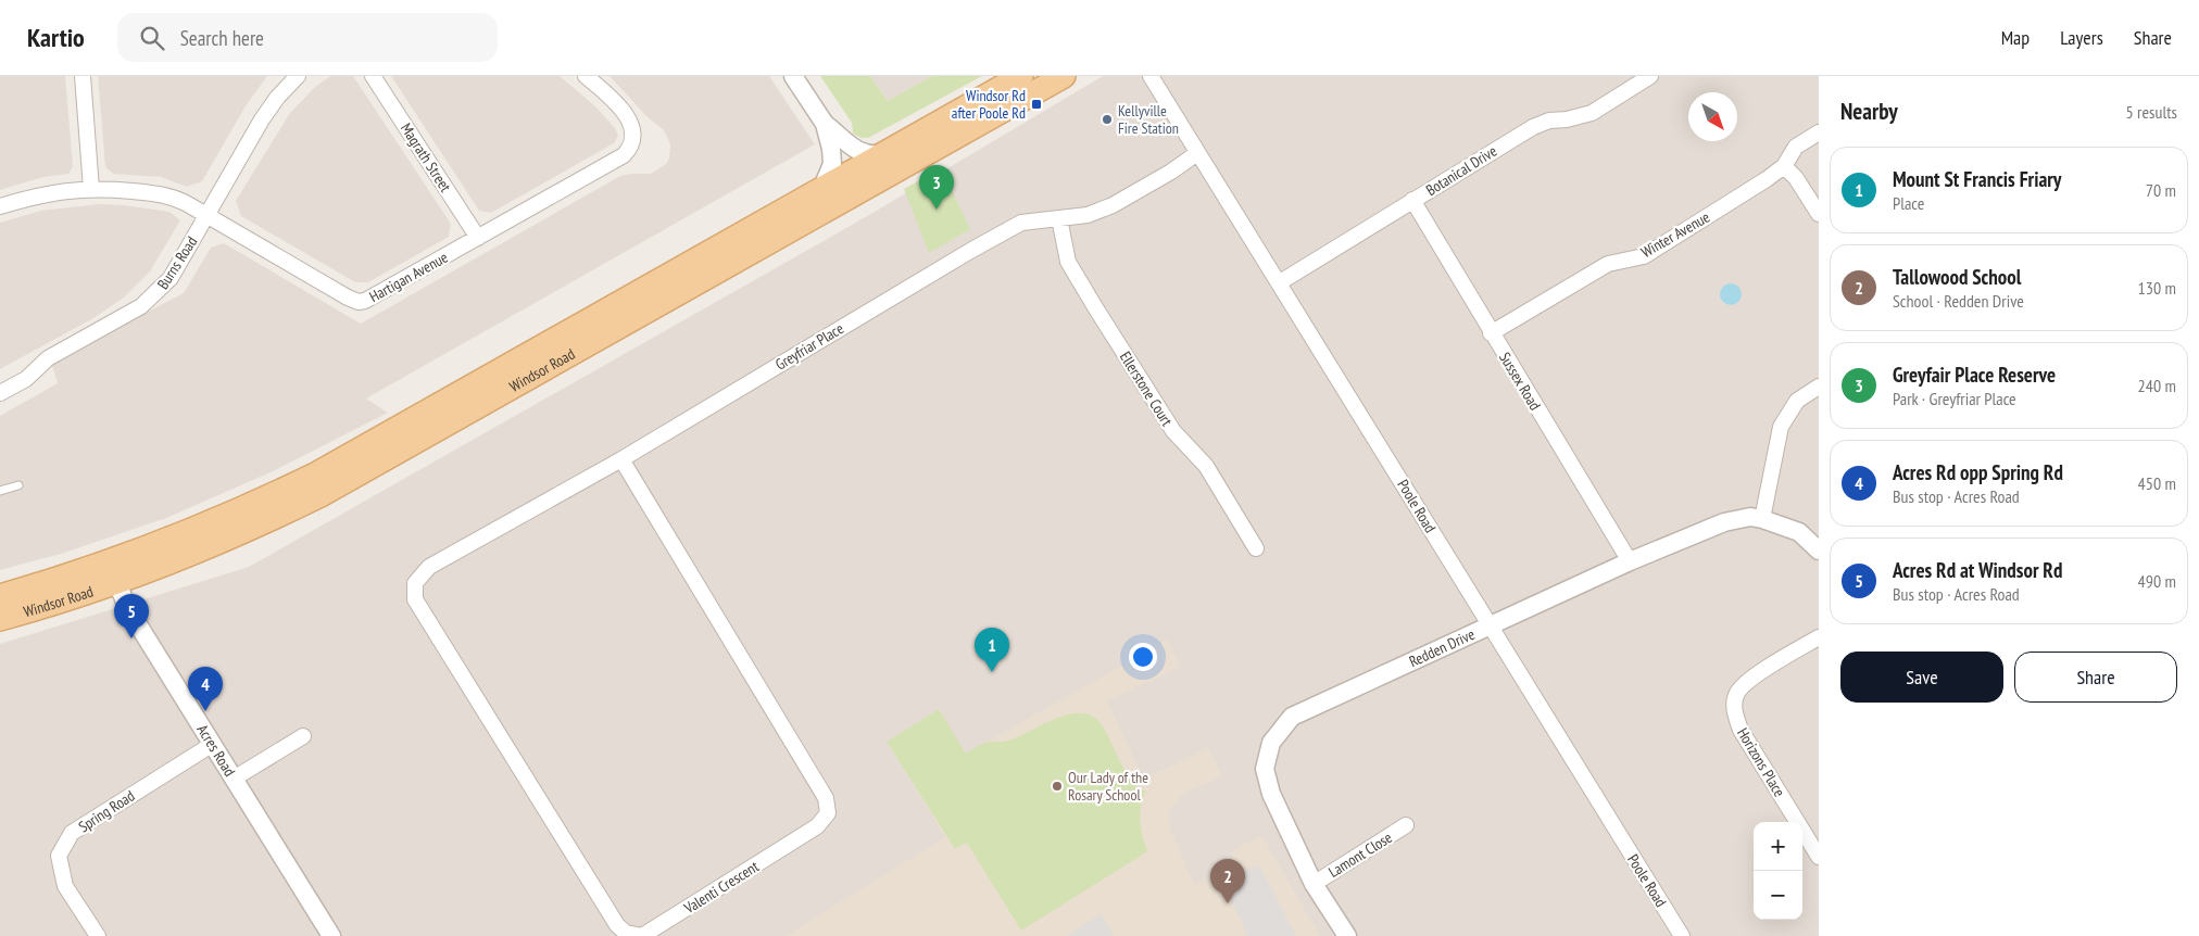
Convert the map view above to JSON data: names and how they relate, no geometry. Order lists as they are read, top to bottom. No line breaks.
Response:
{"streets":{"main road":["Windsor Road"],"street":["Magrath Street","Botanical Drive","Winter Avenue","Burns Road","Hartigan Avenue","Greyfriar Place","Sussex Road","Ellerstone Court","Poole Road","Redden Drive","Acres Road","Horizons Place","Spring Road","Lamont Close","Valenti Crescent"]},"crossings":[["Magrath Street","Hartigan Avenue"],["Botanical Drive","Sussex Road"],["Botanical Drive","Poole Road"],["Winter Avenue","Sussex Road"],["Burns Road","Hartigan Avenue"],["Greyfriar Place","Ellerstone Court"],["Greyfriar Place","Poole Road"],["Greyfriar Place","Valenti Crescent"],["Windsor Road","Acres Road"],["Sussex Road","Redden Drive"],["Poole Road","Redden Drive"],["Redden Drive","Lamont Close"],["Acres Road","Spring Road"]],"places":{"transit":["Windsor Rd after Poole Rd"],"other":["Kellyville Fire Station","Our Lady of the Rosary School"]},"north":"bottom right","page":{"header":"Kartio","search":"Search here","nav":["Map","Layers","Share"],"heading":["Nearby","5 results"],"list":[{"mark":"1","name":"Mount St Francis Friary","note":"Place","value":"70 m"},{"mark":"2","name":"Tallowood School","note":"School · Redden Drive","value":"130 m"},{"mark":"3","name":"Greyfair Place Reserve","note":"Park · Greyfriar Place","value":"240 m"},{"mark":"4","name":"Acres Rd opp Spring Rd","note":"Bus stop · Acres Road","value":"450 m"},{"mark":"5","name":"Acres Rd at Windsor Rd","note":"Bus stop · Acres Road","value":"490 m"}],"pins":["3","5","1","4","2"],"buttons":["Save","Share"],"map_buttons":["+","−"]}}
